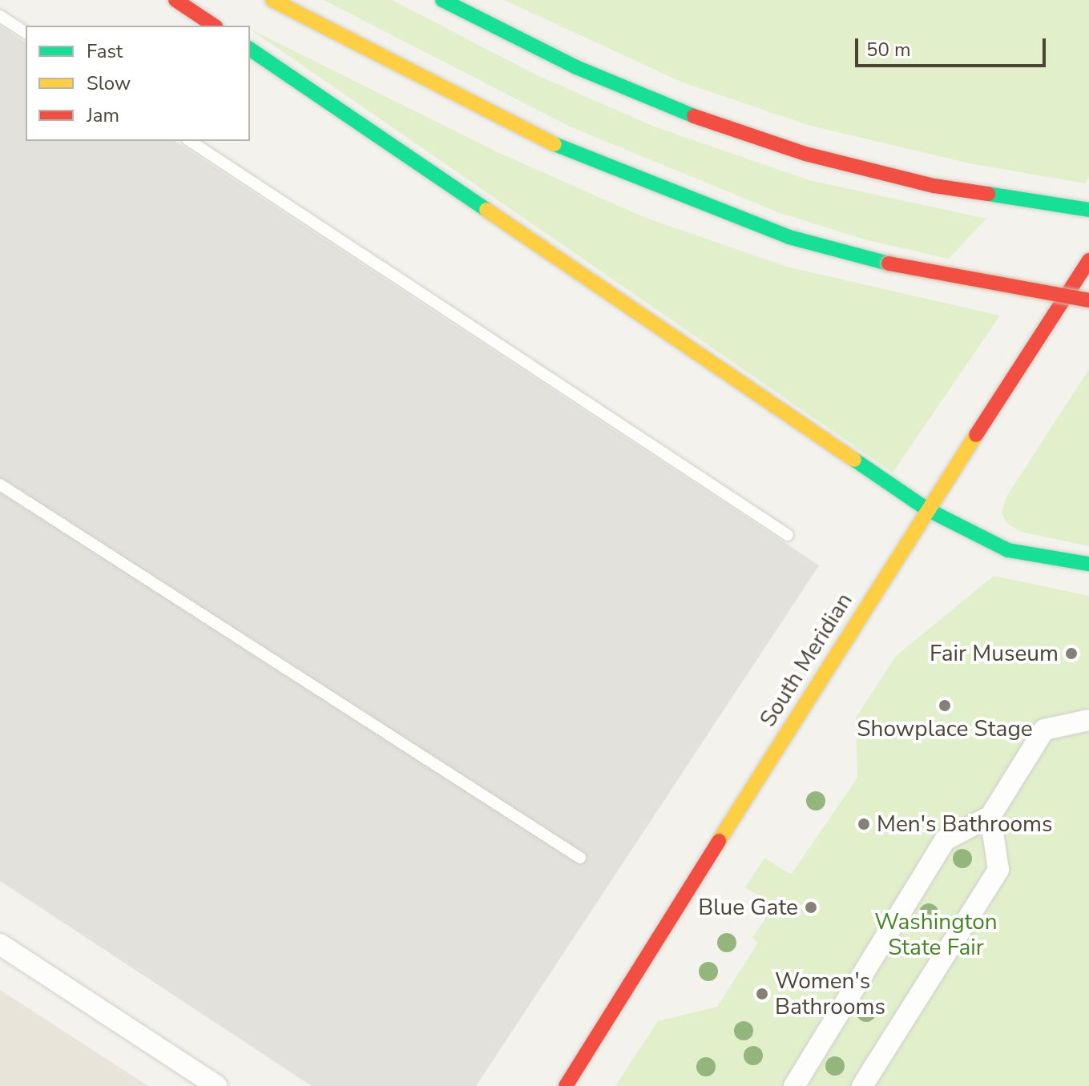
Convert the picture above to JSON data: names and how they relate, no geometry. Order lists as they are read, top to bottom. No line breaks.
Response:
{"streets":{"main road":["South Meridian"]},"parks":["Washington State Fair"],"places":["Fair Museum","Showplace Stage","Men's Bathrooms","Blue Gate","Women's Bathrooms"],"legend":["Fast","Slow","Jam"],"scale_bar":"50 m"}
